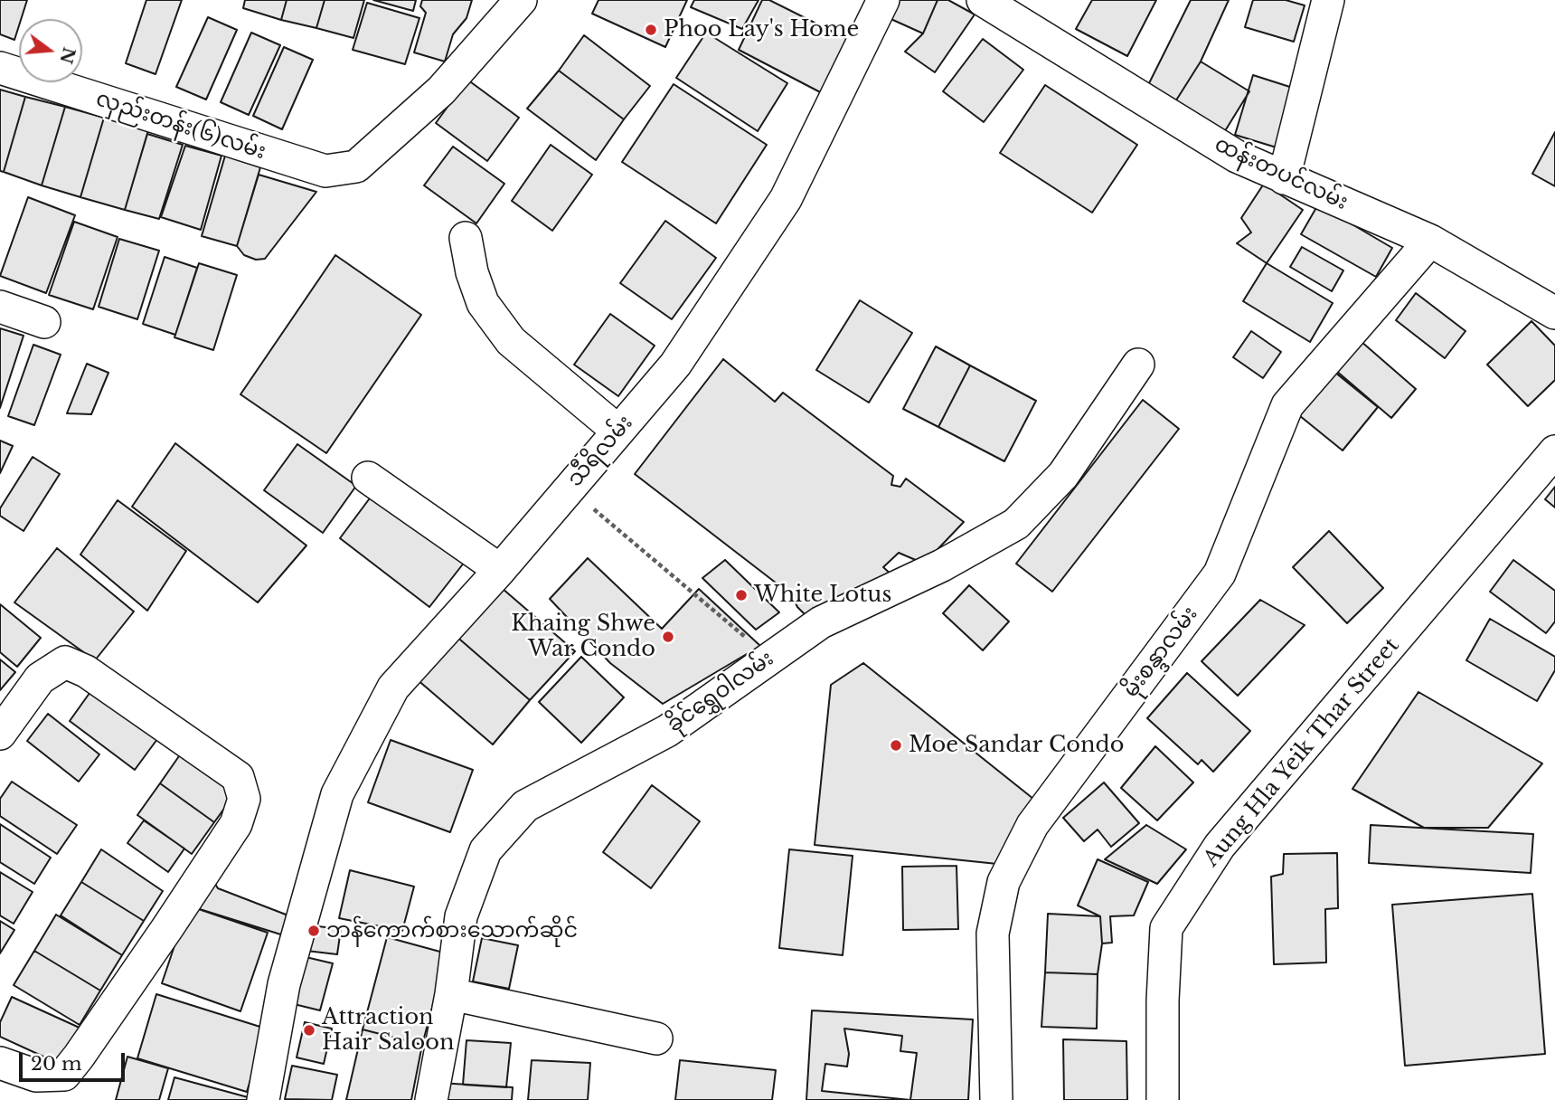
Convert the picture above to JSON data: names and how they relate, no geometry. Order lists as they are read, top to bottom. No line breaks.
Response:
{"streets":{"street":["လှည်းတန်း(၆)လမ်း","ထန်းတပင်လမ်း","သီရိလမ်း","မိုးစန္ဒာလမ်း","ခိုင်ရွှေဝါလမ်း","Aung Hla Yeik Thar Street"]},"crossings":[["ထန်းတပင်လမ်း","မိုးစန္ဒာလမ်း"]],"places":["Phoo Lay's Home","White Lotus","Khaing Shwe War Condo","Moe Sandar Condo","ဘန်ကောက်စားသောက်ဆိုင်","Attraction Hair Saloon"],"scale_bar":"20 m","north":"right"}
